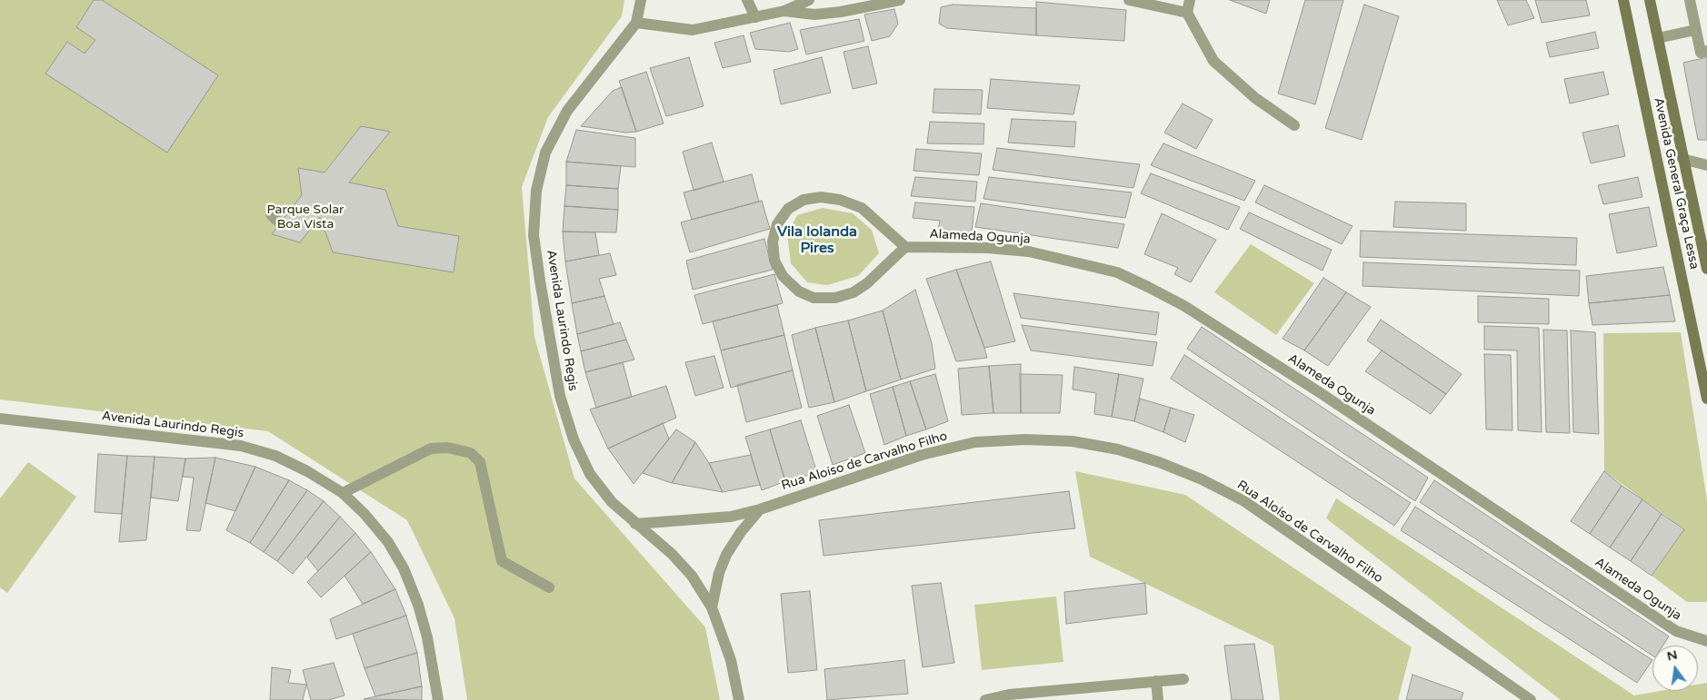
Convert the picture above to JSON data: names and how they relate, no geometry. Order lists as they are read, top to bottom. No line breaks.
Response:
{"streets":{"main road":["Avenida General Graça Lessa"],"street":["Alameda Ogunja","Avenida Laurindo Regis","Rua Aloíso de Carvalho Filho"]},"crossings":[["Avenida Laurindo Regis","Rua Aloíso de Carvalho Filho"]],"districts":["Vila Iolanda Pires"],"parks":["Parque Solar Boa Vista"],"north":"top"}
